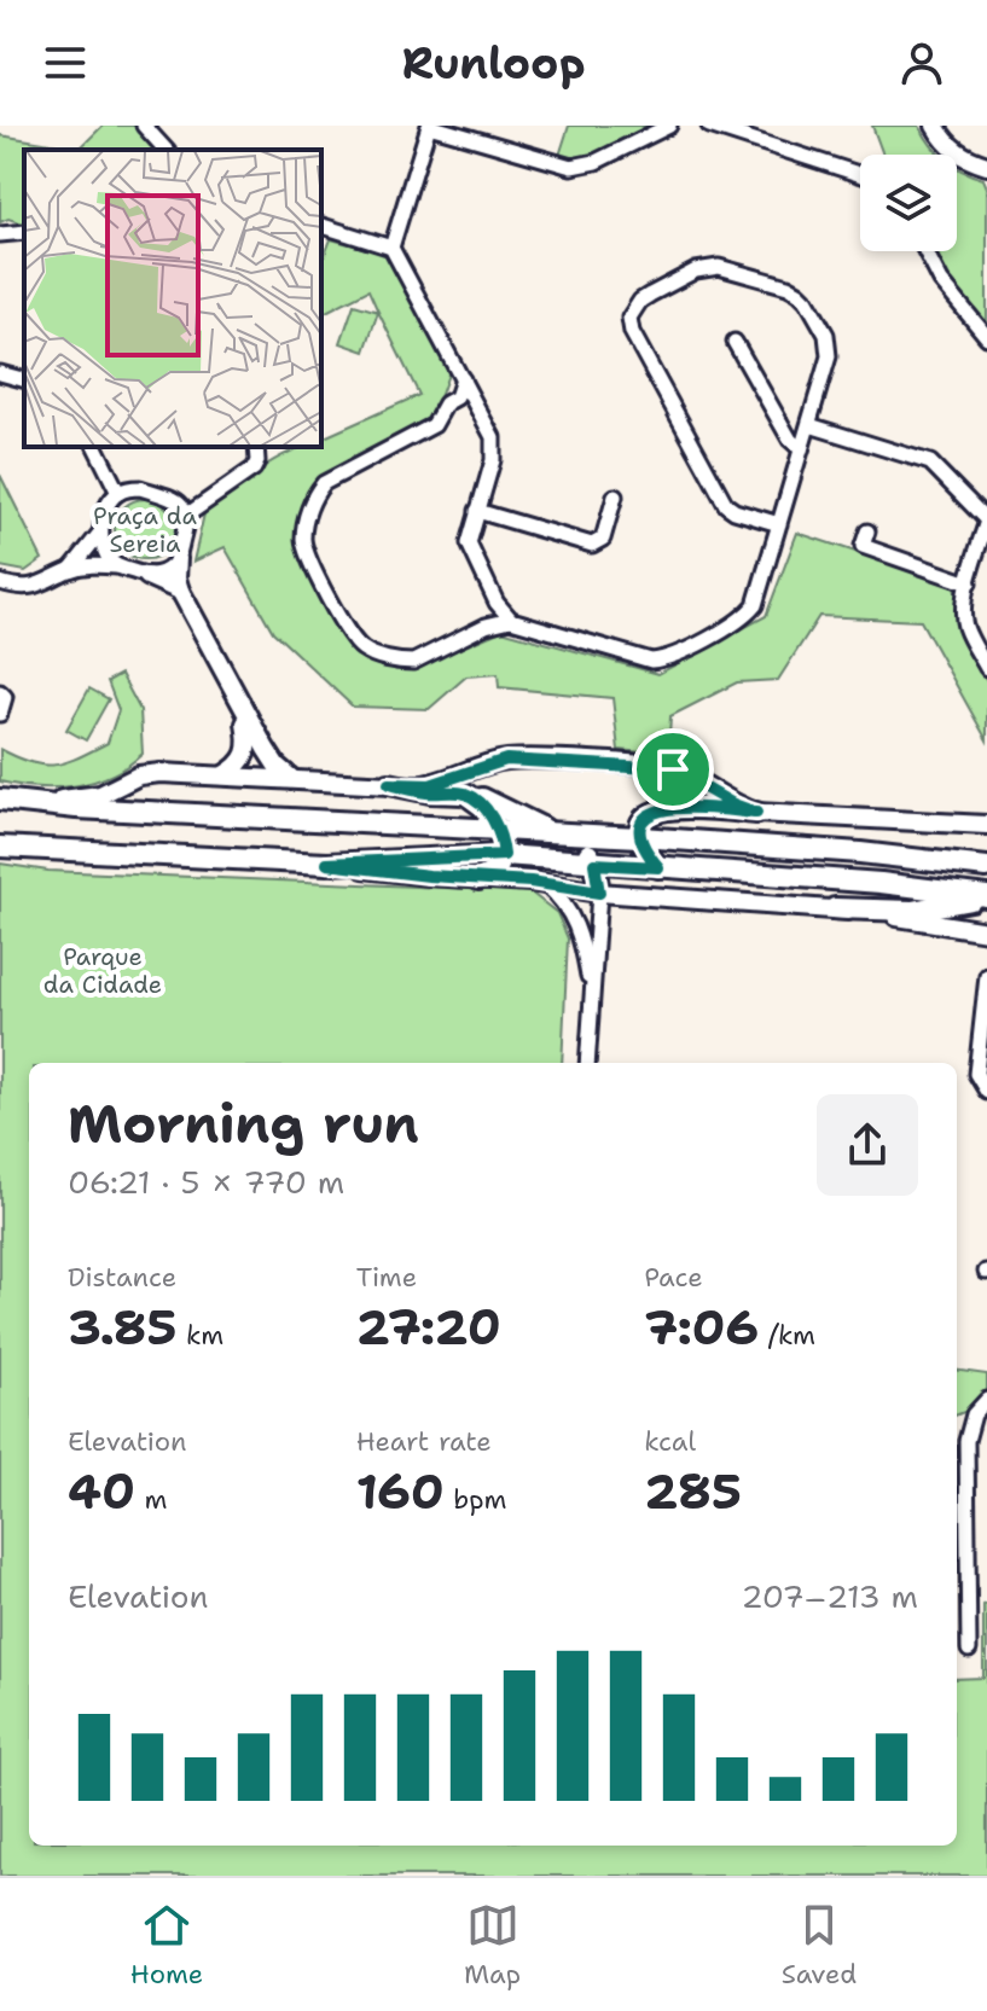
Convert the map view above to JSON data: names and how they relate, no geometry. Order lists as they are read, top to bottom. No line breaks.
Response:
{"parks":["Praça da Sereia","Parque da Cidade"],"page":{"header":"Runloop","heading":["Morning run","06:21 · 5 × 770 m"],"stats":[["Distance","3.85 km"],["Time","27:20"],["Pace","7:06 /km"],["Elevation","40 m"],["Heart rate","160 bpm"],["kcal","285"]],"chart":["Elevation","207–213 m"],"tabs":["Home","Map","Saved"]}}
